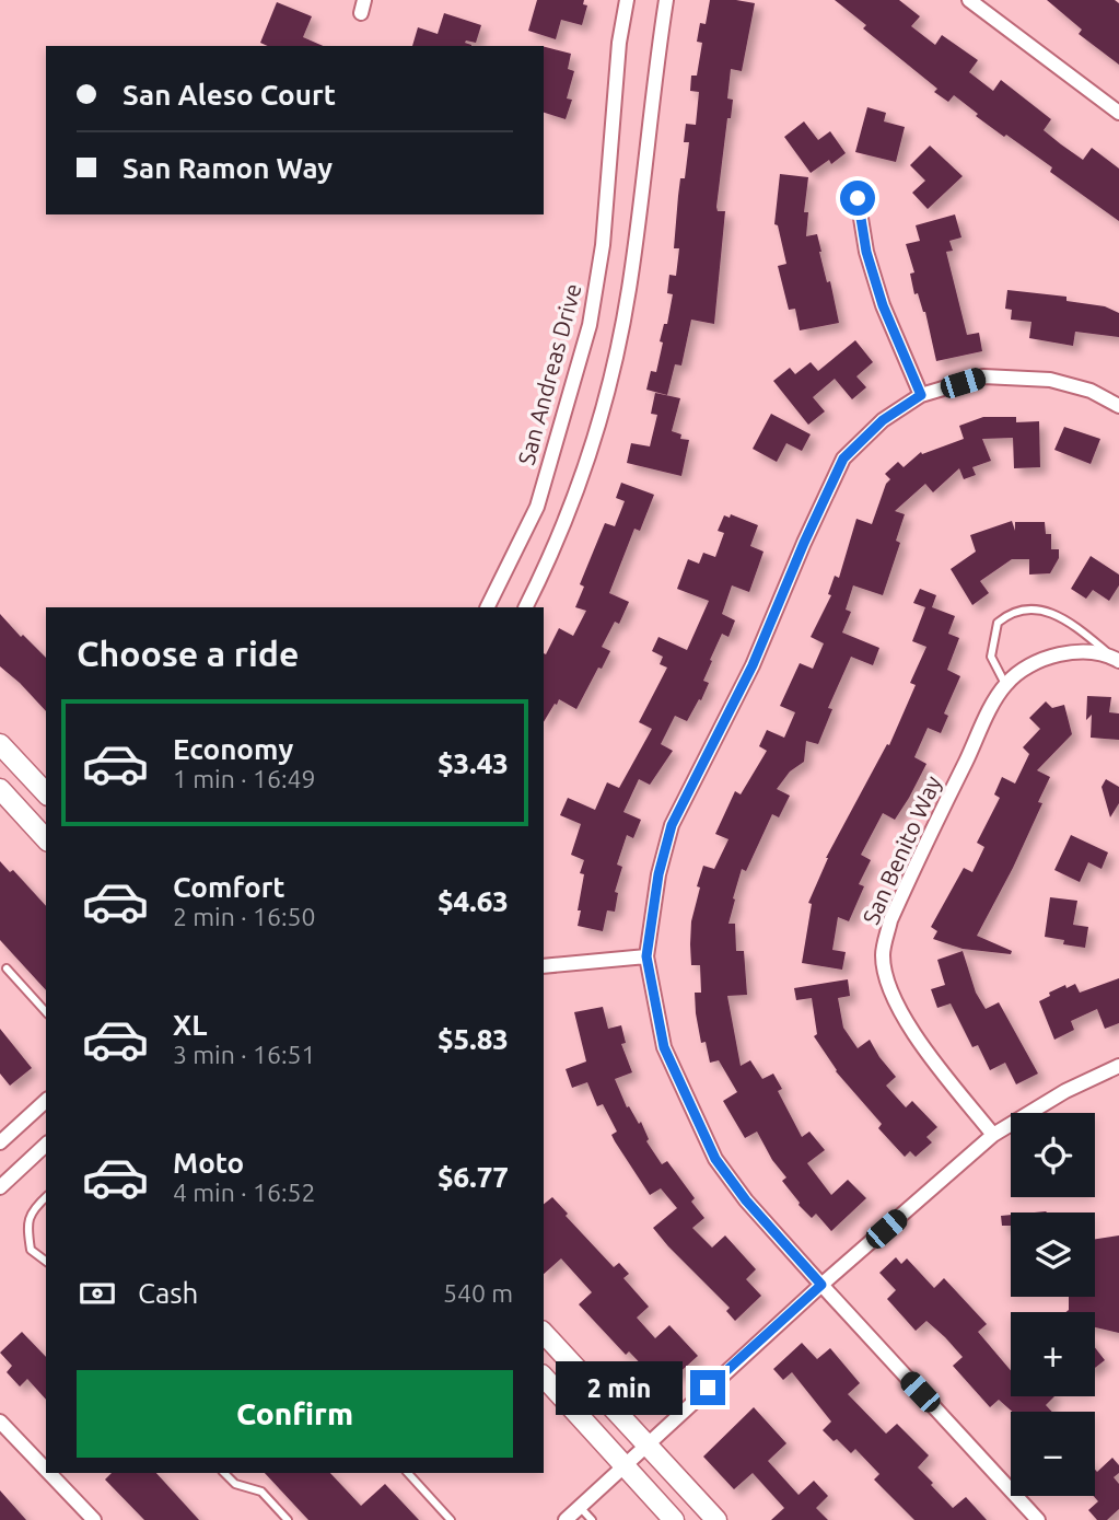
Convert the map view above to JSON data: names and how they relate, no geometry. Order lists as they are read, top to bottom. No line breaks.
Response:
{"streets":{"street":["San Andreas Drive","San Benito Way"]},"page":{"banner":["San Aleso Court","San Ramon Way"],"heading":"Choose a ride","list":[{"name":"Economy","note":"1 min · 16:49","value":"$3.43"},{"name":"Comfort","note":"2 min · 16:50","value":"$4.63"},{"name":"XL","note":"3 min · 16:51","value":"$5.83"},{"name":"Moto","note":"4 min · 16:52","value":"$6.77"}],"map_buttons":["+","−"],"pay":["Cash","540 m"],"buttons":"Confirm","bubble":"2 min"}}
